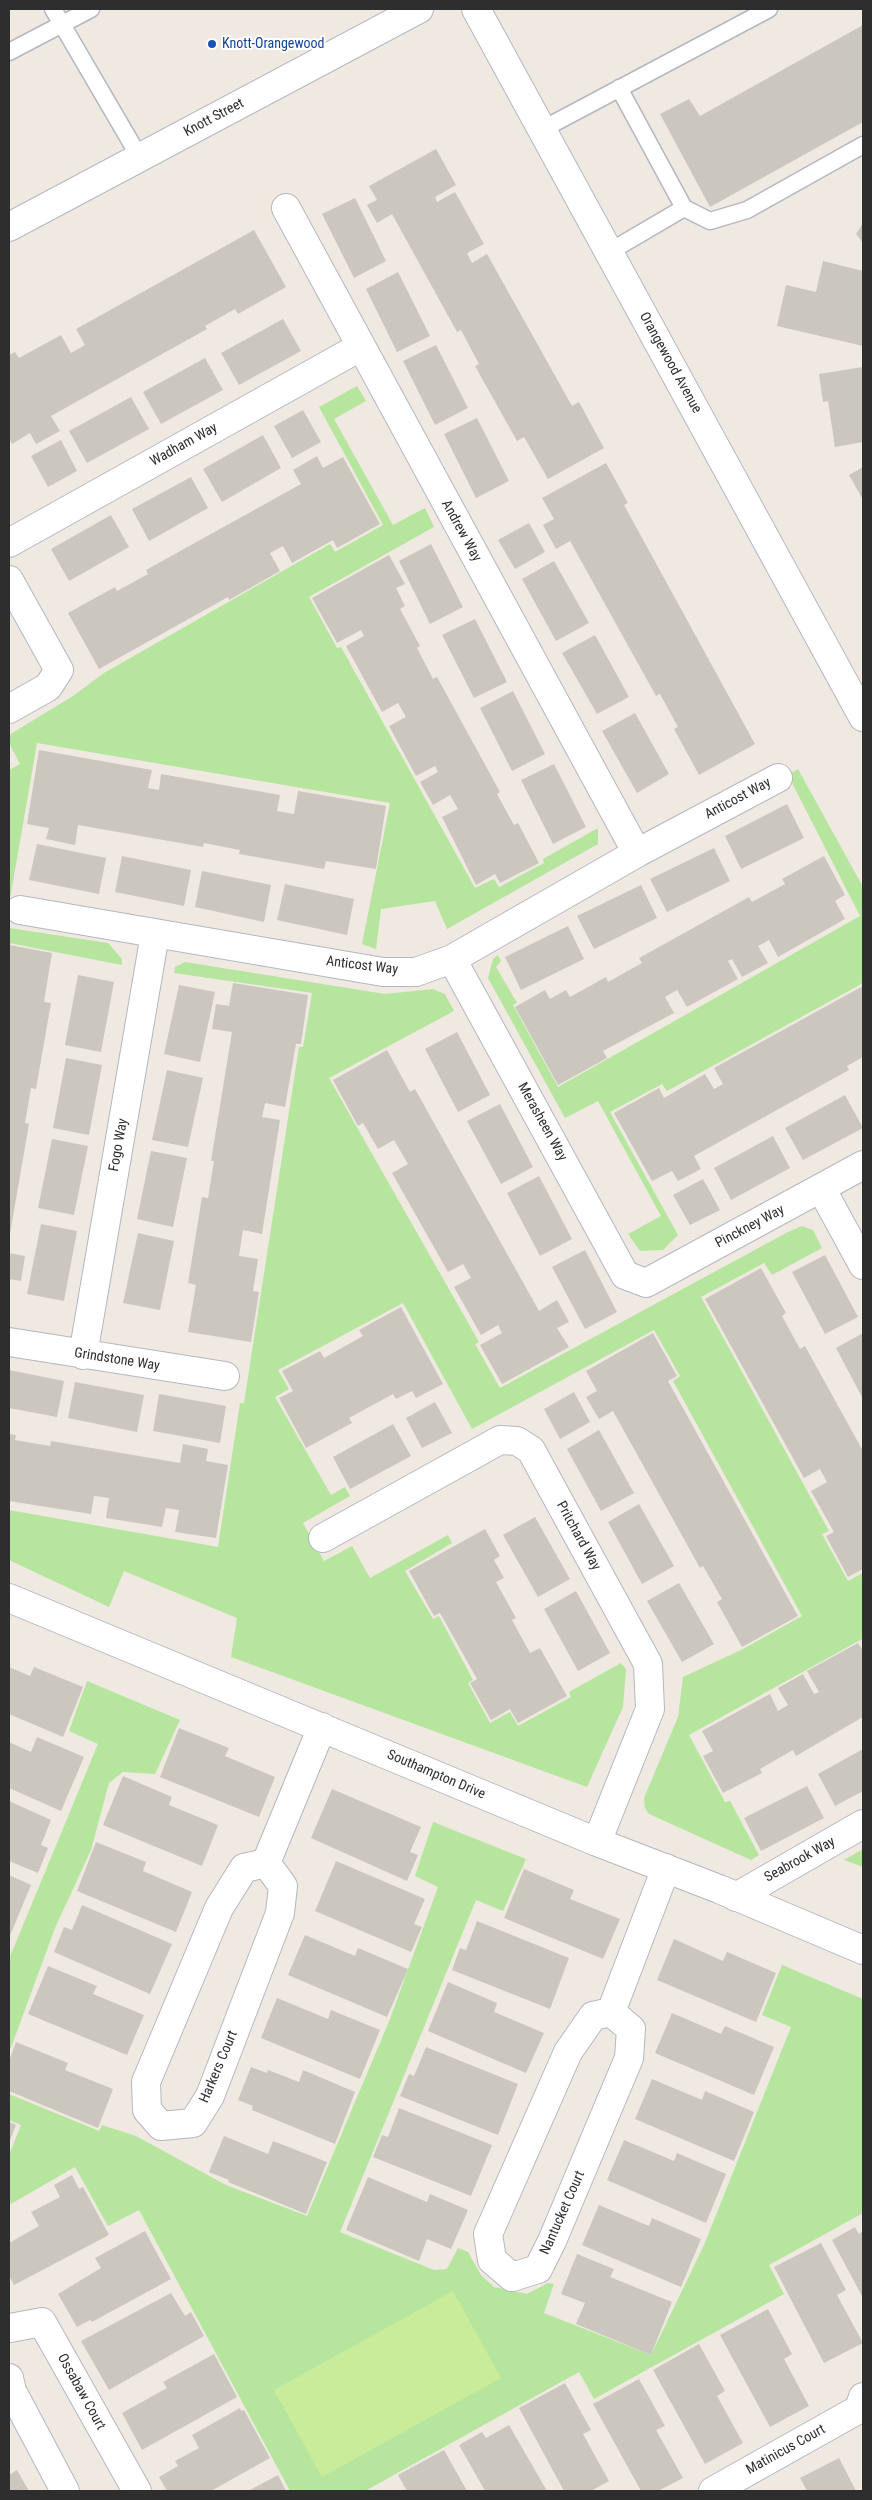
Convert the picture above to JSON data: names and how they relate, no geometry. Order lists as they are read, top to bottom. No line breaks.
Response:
{"streets":{"street":["Knott Street","Orangewood Avenue","Wadham Way","Andrew Way","Anticost Way","Merasheen Way","Fogo Way","Pinckney Way","Grindstone Way","Pritchard Way","Southampton Drive","Seabrook Way","Harkers Court","Nantucket Court","Ossabaw Court","Matinicus Court"]},"crossings":[["Wadham Way","Andrew Way"],["Andrew Way","Anticost Way"],["Anticost Way","Merasheen Way"],["Anticost Way","Fogo Way"],["Merasheen Way","Pinckney Way"],["Fogo Way","Grindstone Way"],["Pritchard Way","Southampton Drive"],["Southampton Drive","Seabrook Way"]],"places":["Knott-Orangewood"]}
